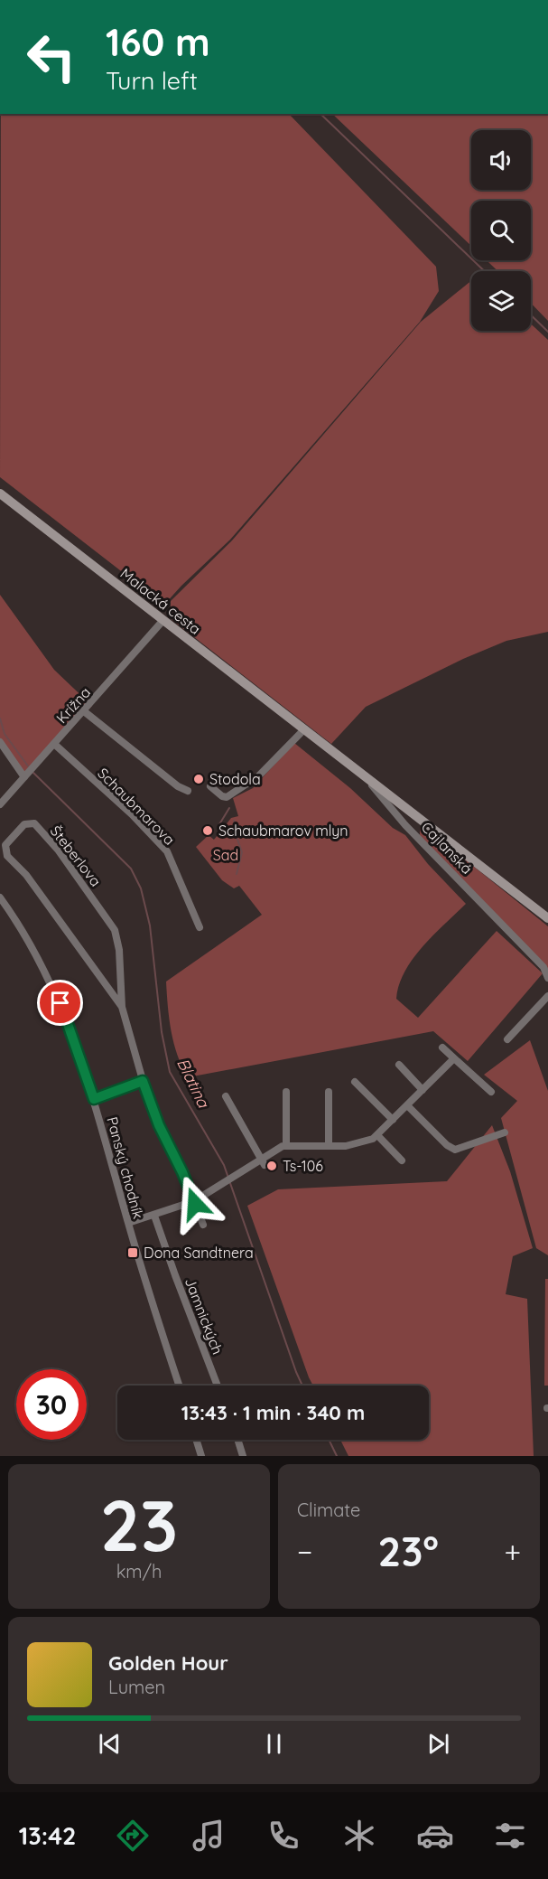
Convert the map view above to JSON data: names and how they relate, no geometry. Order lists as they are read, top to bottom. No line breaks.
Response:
{"streets":{"main road":["Malacká cesta","Cajlanská"],"street":["Krížna","Schaubmarova","Šteberlova","Panský chodník","Jamnických"]},"crossings":[["Malacká cesta","Krížna"],["Malacká cesta","Cajlanská"],["Krížna","Schaubmarova"]],"water":["Blatina"],"parks":["Sad"],"places":{"other":["Stodola","Schaubmarov mlyn","Ts-106"],"transit":["Dona Sandtnera"]},"page":{"turn":["160 m","Turn left"],"limit":"30","trip":"13:43 · 1 min · 340 m","tile":[["23","km/h"],"Climate"],"heat":["−","23°","+"],"song":["Golden Hour","Lumen"],"tabs":"13:42"}}
